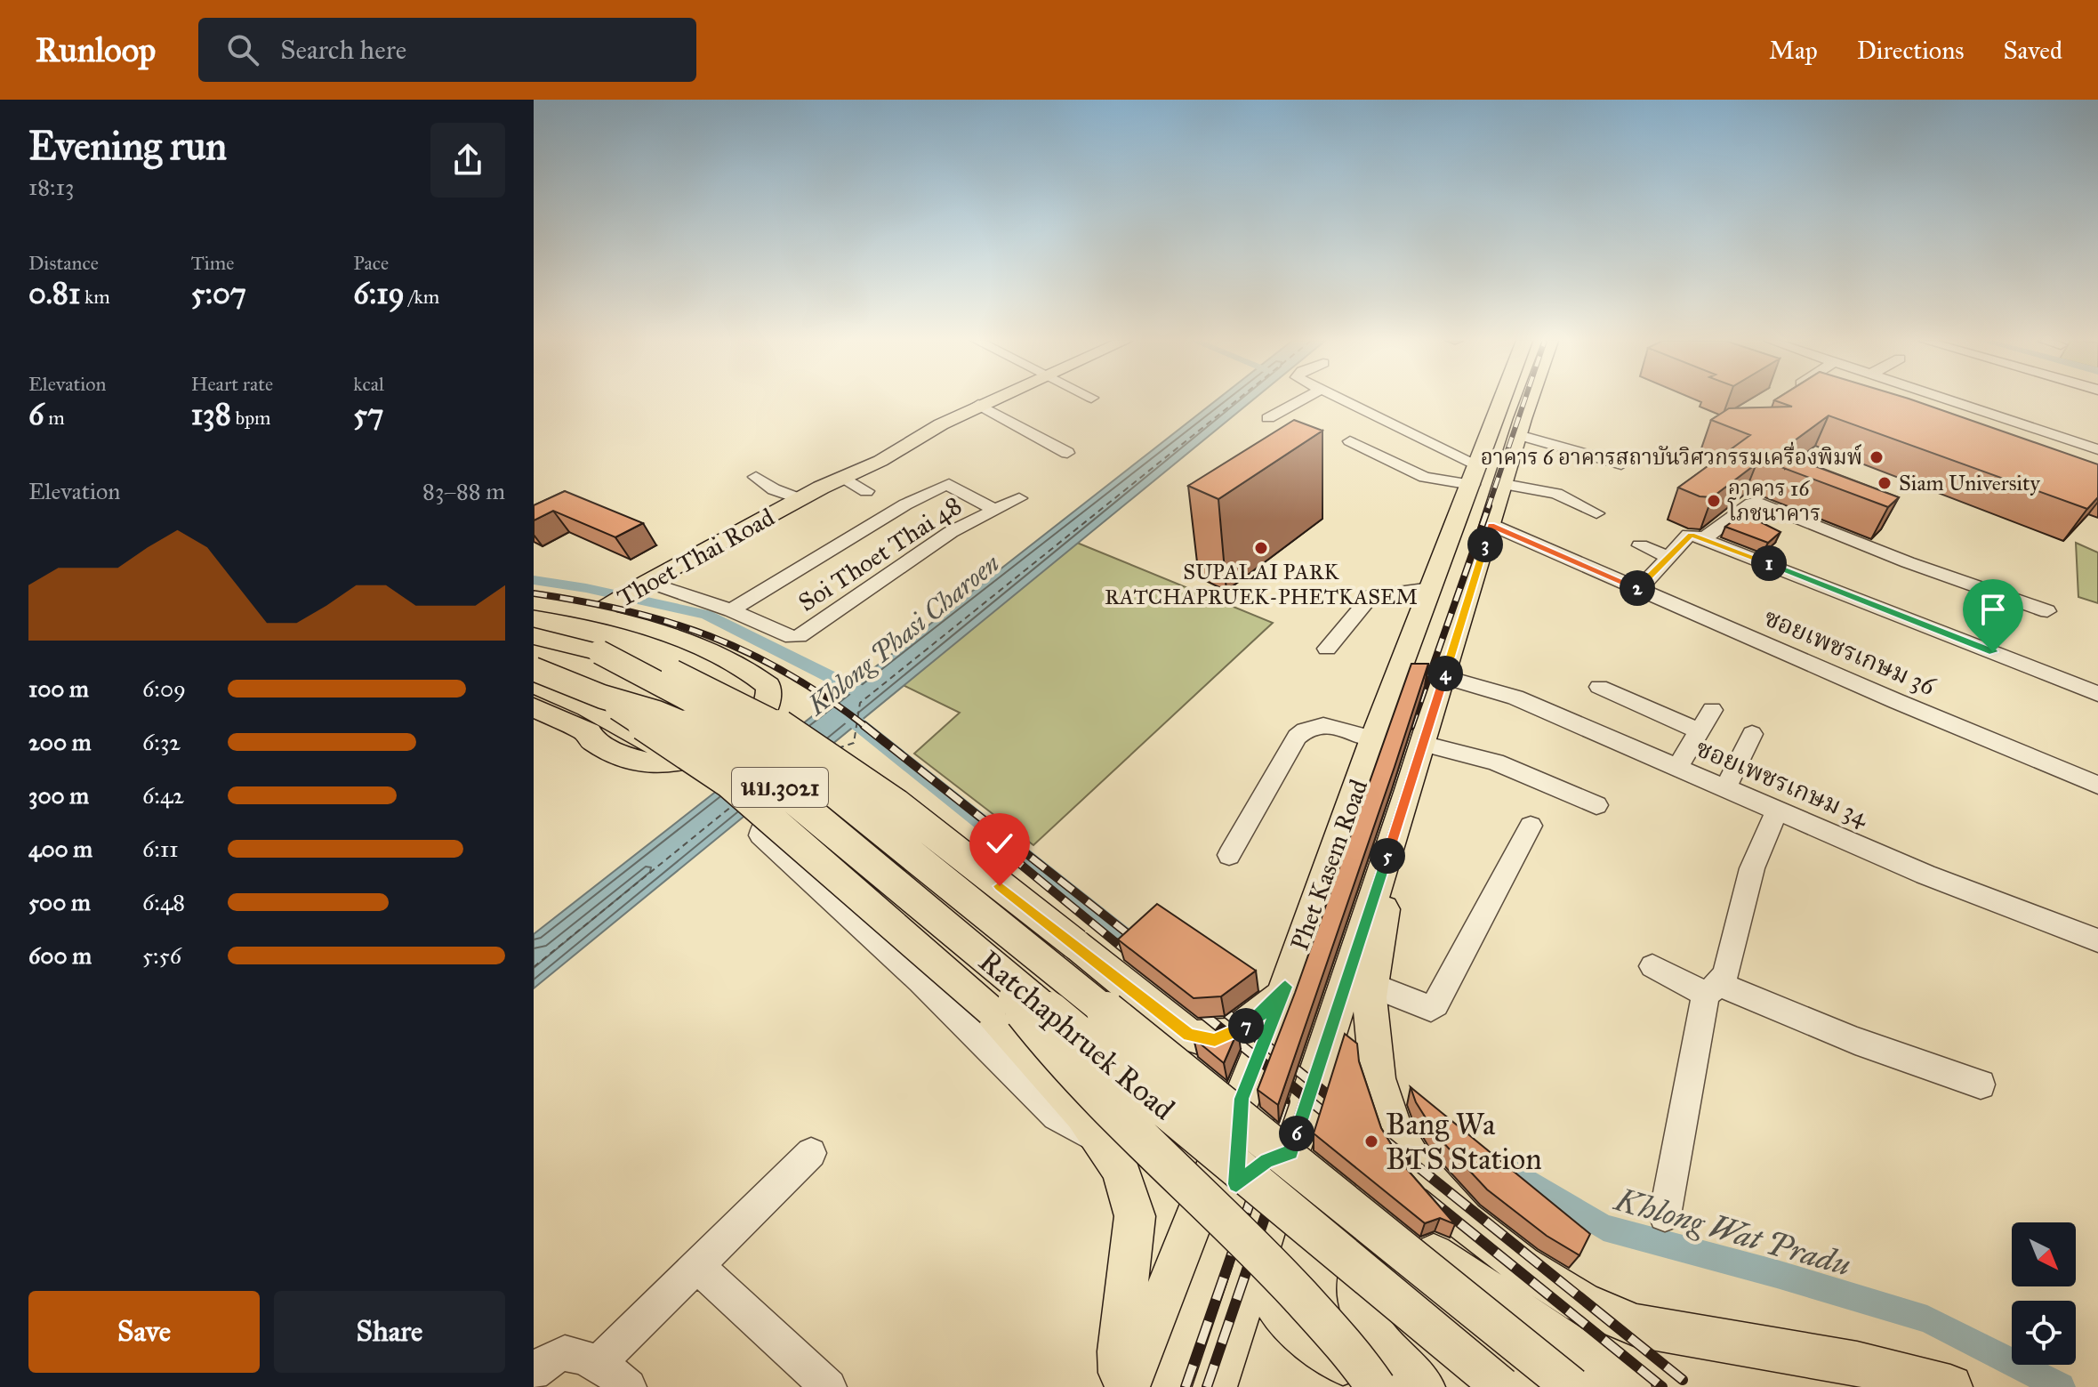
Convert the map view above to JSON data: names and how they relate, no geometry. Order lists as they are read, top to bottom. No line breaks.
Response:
{"streets":{"main road":["Thoet Thai Road","นบ.3021","Phet Kasem Road","Ratchaphruek Road"],"street":["Soi Thoet Thai 48","ซอยเพชรเกษม 36","ซอยเพชรเกษม 34"]},"crossings":[["Soi Thoet Thai 48","Thoet Thai Road"],["ซอยเพชรเกษม 36","Phet Kasem Road"],["ซอยเพชรเกษม 34","Phet Kasem Road"]],"water":["Khlong Phasi Charoen","Khlong Wat Pradu"],"places":["อาคาร 6 อาคารสถาบันวิศวกรรมเครื่องพิมพ์","Siam University","อาคาร 16 โภชนาคาร","SUPALAI PARK RATCHAPRUEK-PHETKASEM","Bang Wa BTS Station"],"north":"bottom right","page":{"header":"Runloop","search":"Search here","nav":["Map","Directions","Saved"],"heading":["Evening run","18:13"],"stats":[["Distance","0.81 km"],["Time","5:07"],["Pace","6:19 /km"],["Elevation","6 m"],["Heart rate","138 bpm"],["kcal","57"]],"chart":["Elevation","83–88 m"],"pins":["3","1","2","4","5","7","6"],"list":[{"name":"100 m","note":"6:09"},{"name":"200 m","note":"6:32"},{"name":"300 m","note":"6:42"},{"name":"400 m","note":"6:11"},{"name":"500 m","note":"6:48"},{"name":"600 m","note":"5:56"}],"buttons":["Save","Share"]}}
